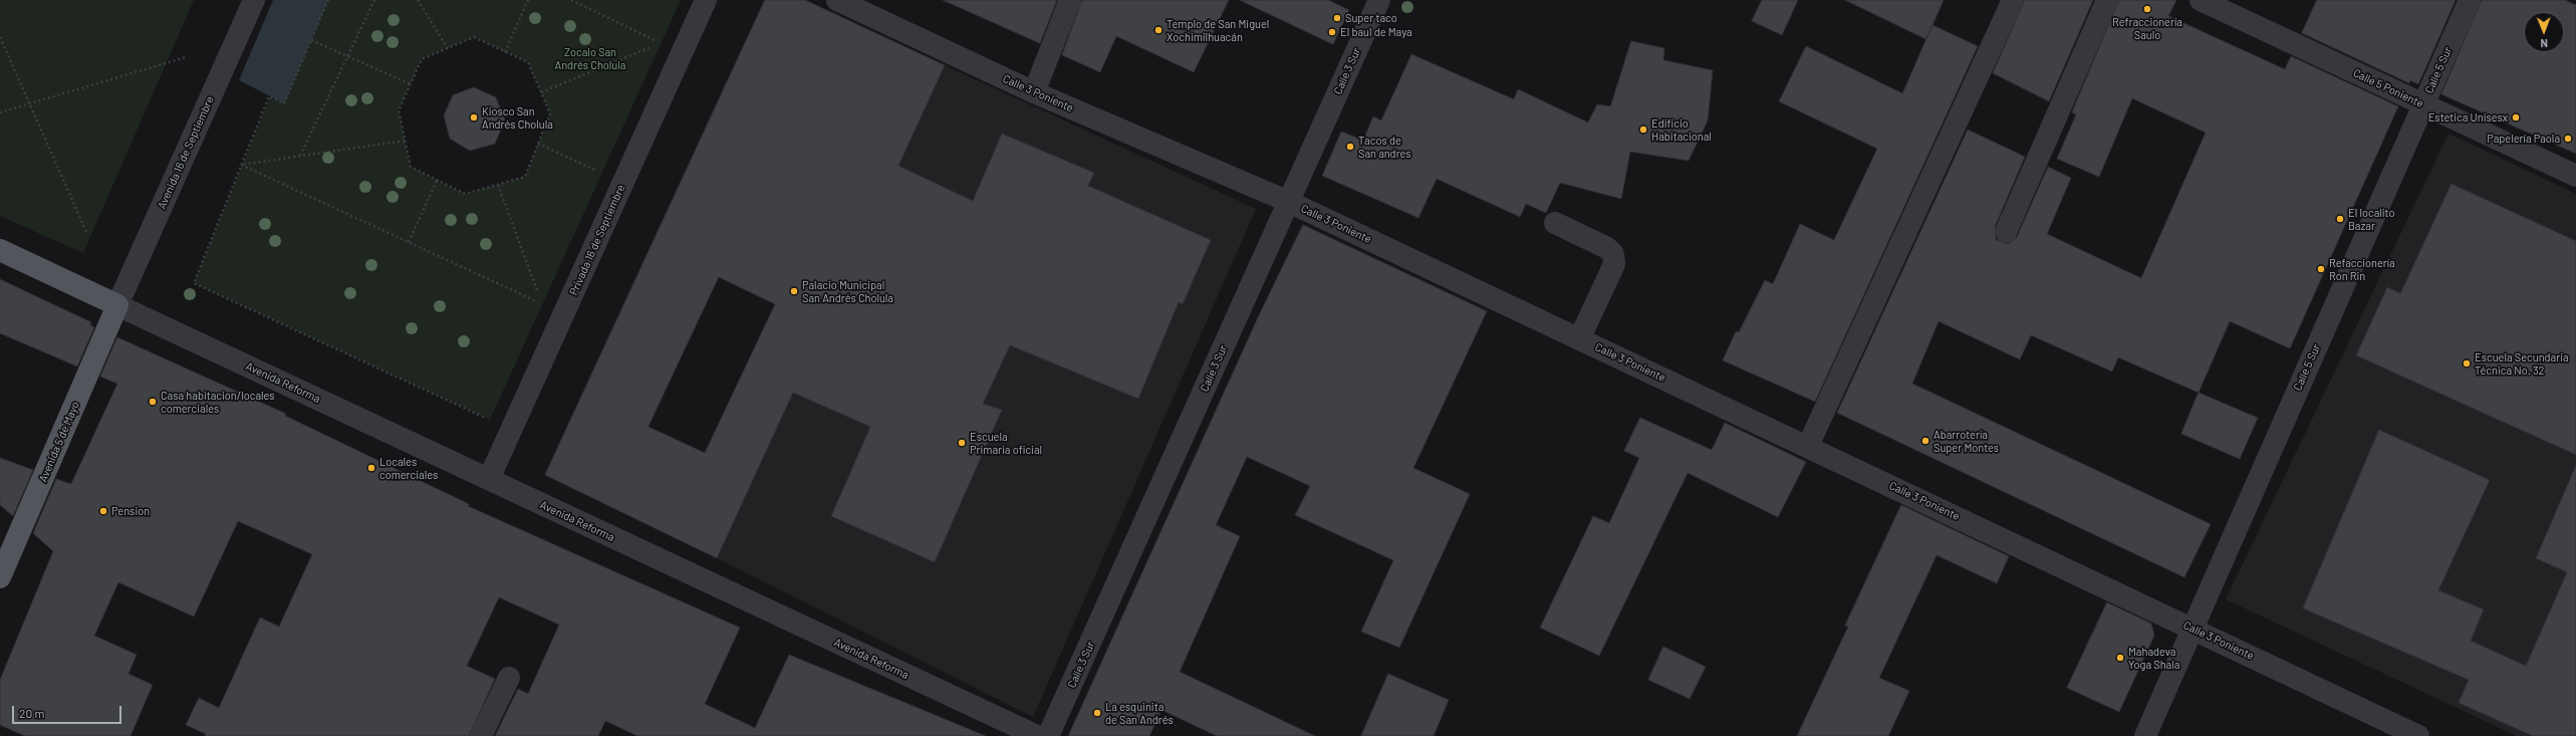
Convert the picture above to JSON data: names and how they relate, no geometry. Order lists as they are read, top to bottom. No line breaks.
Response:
{"streets":{"main road":["Avenida 5 de Mayo"],"street":["Calle 5 Sur","Calle 3 Sur","Calle 5 Poniente","Calle 3 Poniente","Avenida 16 de Septiembre","Privada 16 de Septiembre","Avenida Reforma"]},"crossings":[["Calle 5 Sur","Calle 5 Poniente"],["Calle 5 Sur","Calle 3 Poniente"],["Calle 3 Sur","Calle 3 Poniente"],["Avenida 16 de Septiembre","Avenida Reforma"],["Avenida 16 de Septiembre","Avenida 5 de Mayo"],["Privada 16 de Septiembre","Avenida Reforma"],["Avenida Reforma","Avenida 5 de Mayo"]],"parks":["Zocalo San Andrés Cholula"],"places":["Refraccionería Saulo","Super taco","Templo de San Miguel Xochimilhuacán","El baul de Maya","Kiosco San Andrés Cholula","Estetica Unisesx","Edificio Habitacional","Papelería Paola","Tacos de San andres","El localito Bazar","Refaccionería Ron Rin","Palacio Municipal San Andrés Cholula","Escuela Secundaria Técnica No. 32","Casa habitacion/locales comerciales","Abarrotería Super Montes","Escuela Primaria oficial","Locales comerciales","Pension","Mahadeva Yoga Shala","La esquinita de San Andrés"],"scale_bar":"20 m","north":"bottom"}
